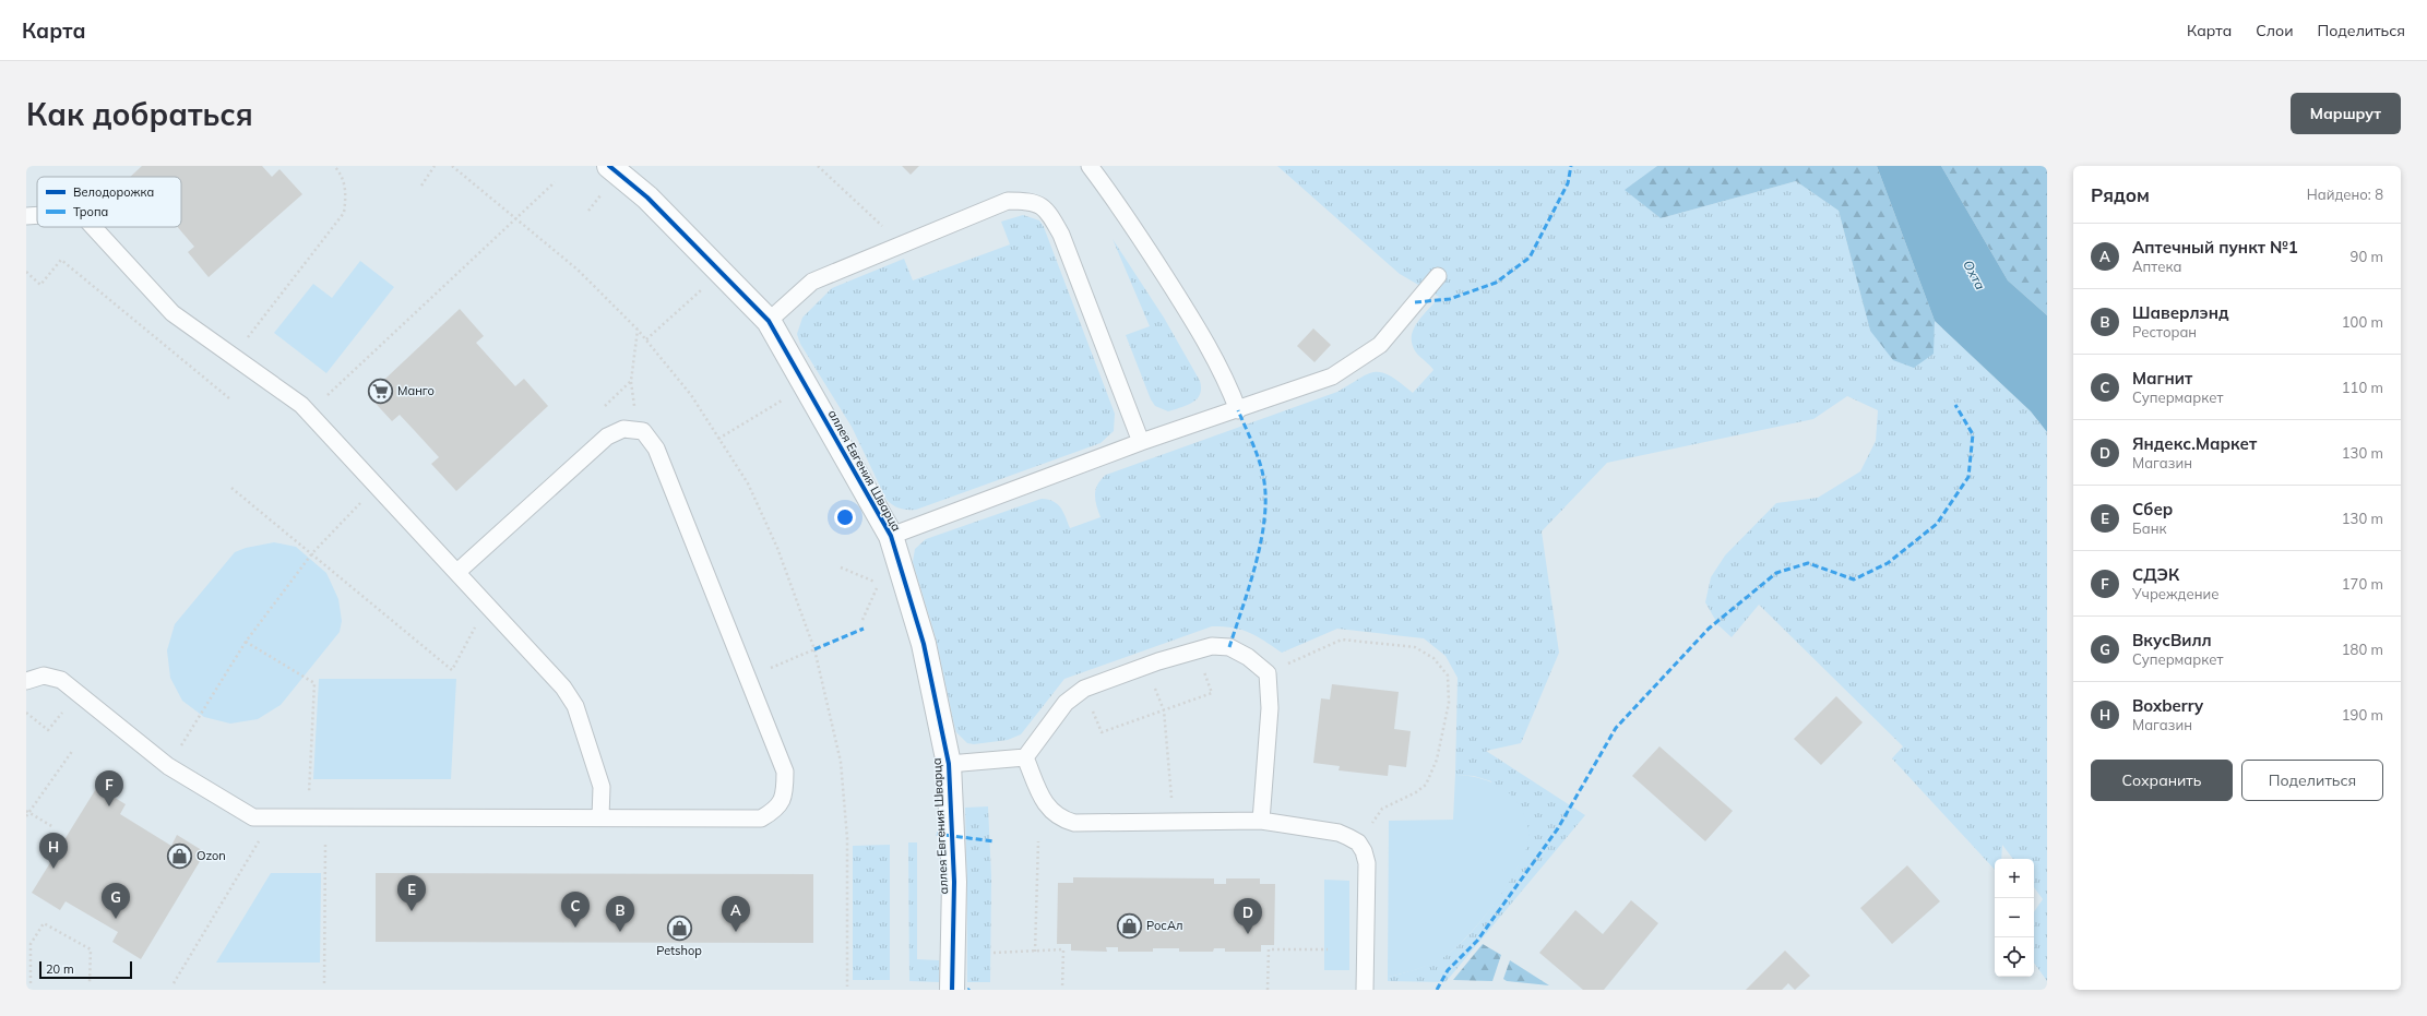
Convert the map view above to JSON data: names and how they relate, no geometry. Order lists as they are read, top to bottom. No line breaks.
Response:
{"streets":{"street":["аллея Евгения Шварца"]},"water":["Охта"],"places":{"supermarket":["Манго"],"shop":["Ozon","РосАл","Petshop"]},"legend":["Велодорожка","Тропа"],"scale_bar":"20 m","page":{"header":"Карта","nav":["Карта","Слои","Поделиться"],"buttons":["Маршрут",["Сохранить","Поделиться"]],"title":"Как добраться","heading":["Рядом","Найдено: 8"],"list":[{"mark":"A","name":"Аптечный пункт №1","note":"Аптека","value":"90 m"},{"mark":"B","name":"Шаверлэнд","note":"Ресторан","value":"100 m"},{"mark":"C","name":"Магнит","note":"Супермаркет","value":"110 m"},{"mark":"D","name":"Яндекс.Маркет","note":"Магазин","value":"130 m"},{"mark":"E","name":"Сбер","note":"Банк","value":"130 m"},{"mark":"F","name":"СДЭК","note":"Учреждение","value":"170 m"},{"mark":"G","name":"ВкусВилл","note":"Супермаркет","value":"180 m"},{"mark":"H","name":"Boxberry","note":"Магазин","value":"190 m"}],"pins":["F","H","E","G","C","A","B","D"],"map_buttons":["+","−"],"scale":"20 m"}}
